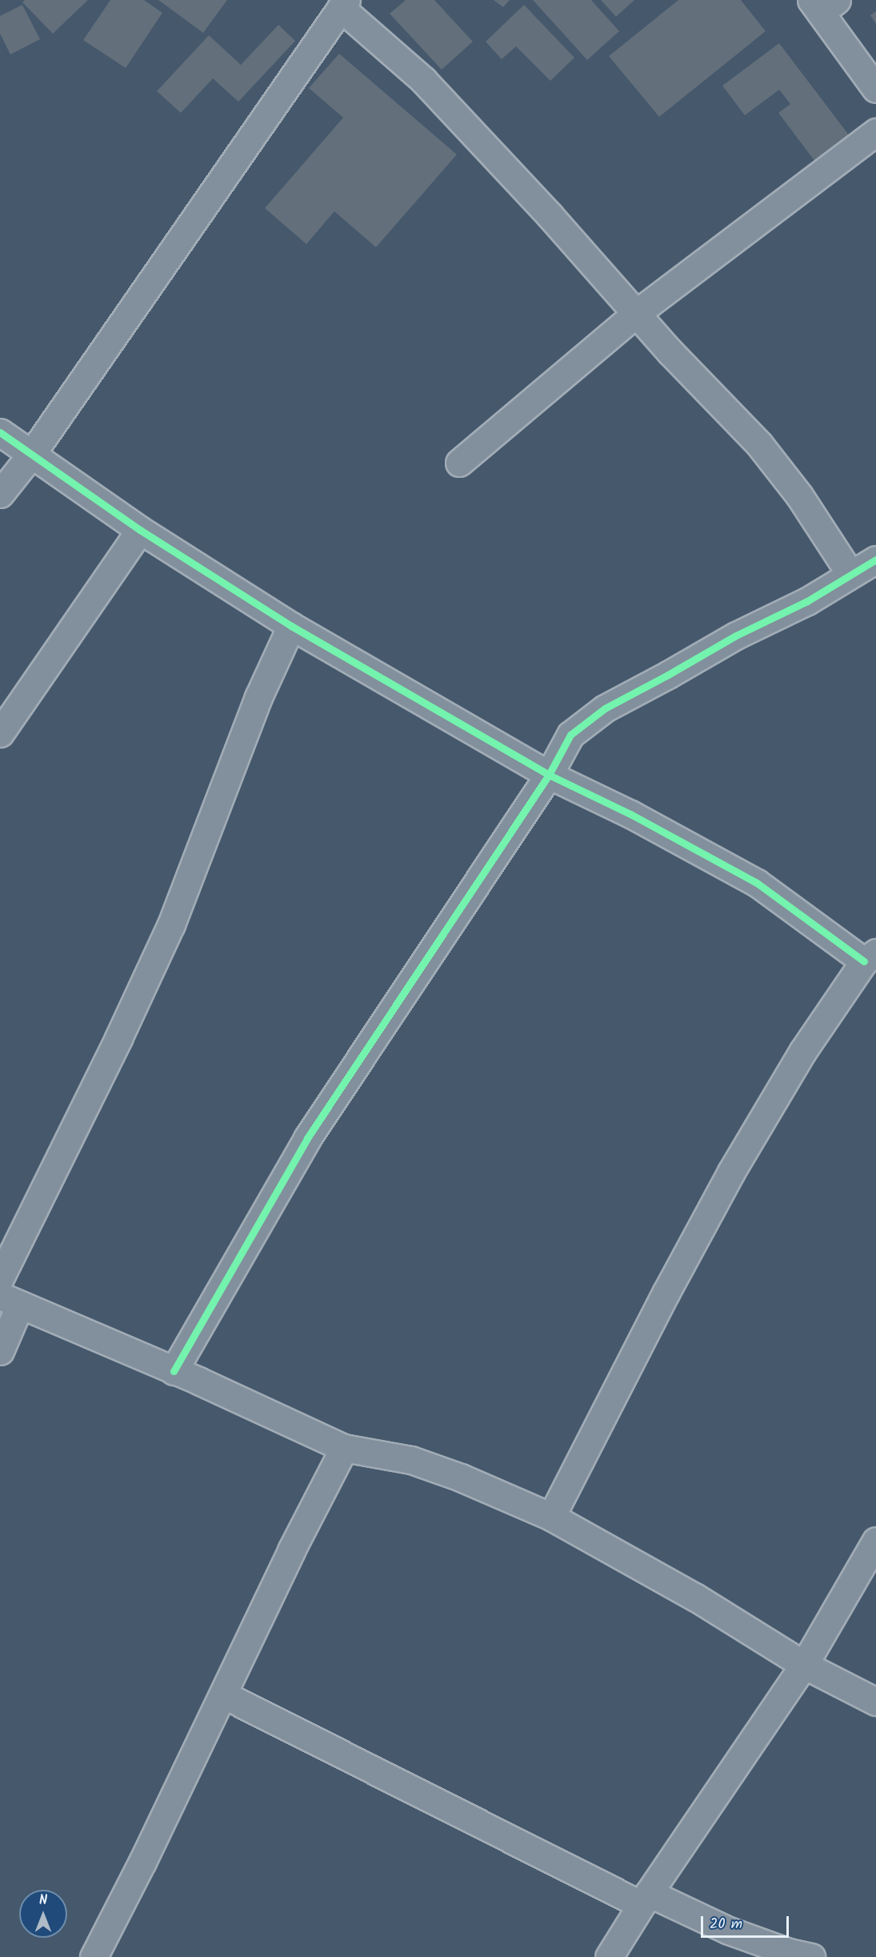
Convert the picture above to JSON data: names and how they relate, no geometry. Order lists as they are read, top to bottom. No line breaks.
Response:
{"scale_bar":"20 m","north":"top"}
